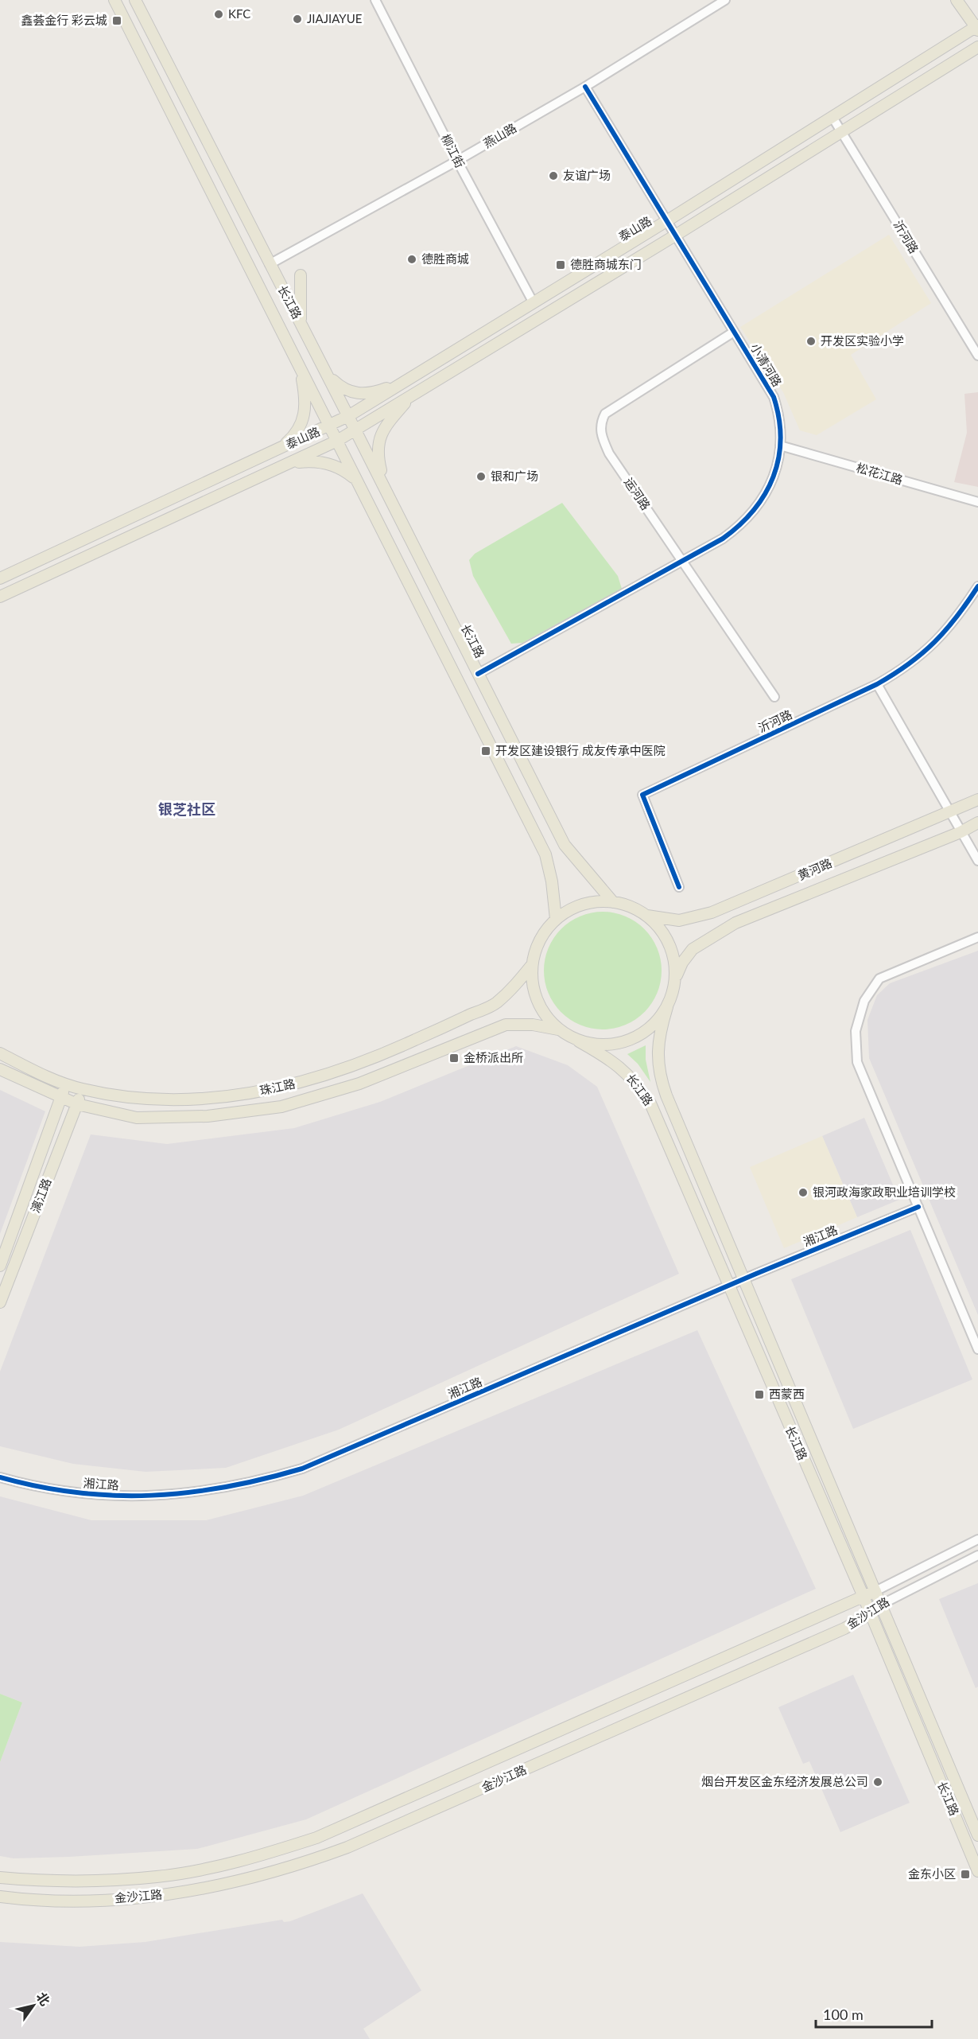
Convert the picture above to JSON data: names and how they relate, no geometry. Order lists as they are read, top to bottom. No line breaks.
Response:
{"streets":{"main road":["泰山路","长江路","黄河路","珠江路","漓江路","金沙江路"],"street":["燕山路","柳江街","沂河路","小清河路","松花江路","运河路","湘江路"]},"crossings":[["燕山路","柳江街"],["燕山路","长江路"],["燕山路","小清河路"],["柳江街","泰山路"],["泰山路","沂河路"],["泰山路","长江路"],["泰山路","小清河路"],["长江路","小清河路"],["长江路","黄河路"],["长江路","珠江路"],["长江路","湘江路"],["长江路","金沙江路"],["小清河路","松花江路"],["小清河路","运河路"],["黄河路","珠江路"],["珠江路","漓江路"]],"districts":["银芝社区"],"places":{"other":["KFC","JIAJIAYUE","友谊广场","德胜商城","开发区实验小学","银和广场","银河政海家政职业培训学校","烟台开发区金东经济发展总公司"],"transit":["鑫荟金行 彩云城","德胜商城东门","开发区建设银行 成友传承中医院","金桥派出所","西蒙西","金东小区"]},"scale_bar":"100 m","north":"top right"}
